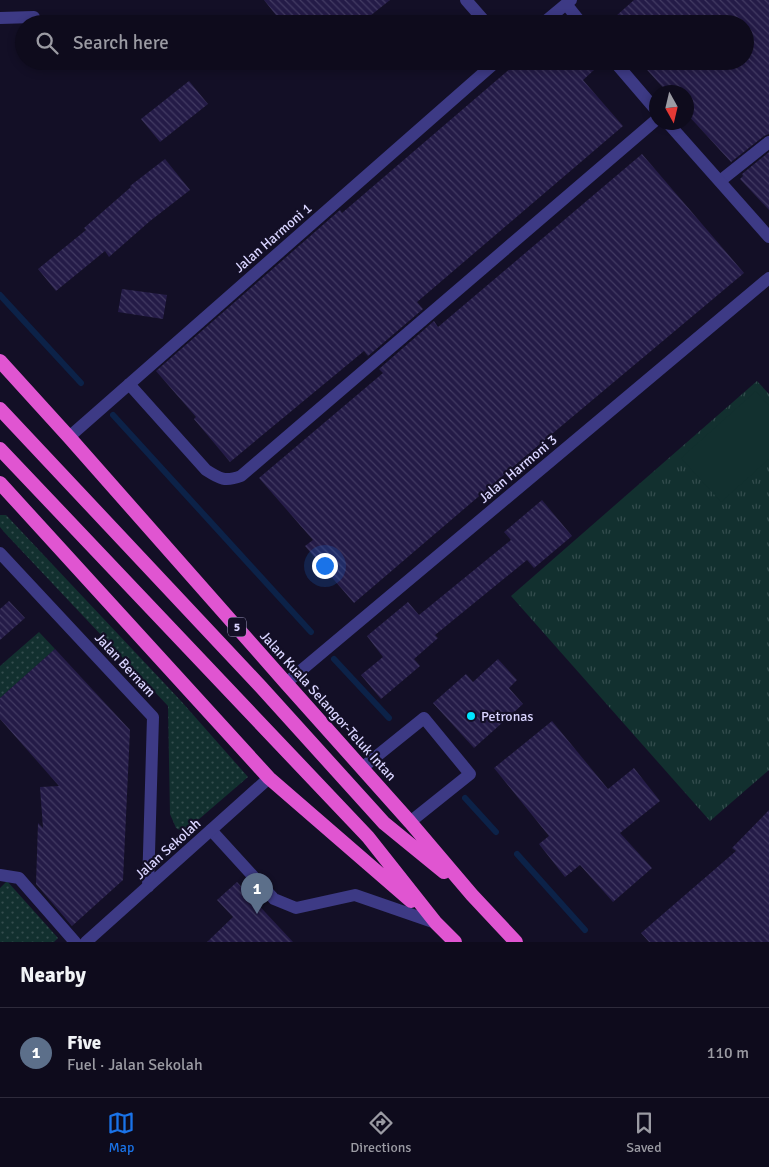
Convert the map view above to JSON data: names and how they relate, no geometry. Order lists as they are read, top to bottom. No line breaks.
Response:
{"streets":{"highway":["5","Jalan Kuala Selangor-Teluk Intan"],"street":["Jalan Harmoni 1","Jalan Harmoni 3","Jalan Bernam","Jalan Sekolah"]},"crossings":[["Jalan Harmoni 1","Jalan Kuala Selangor-Teluk Intan"],["Jalan Harmoni 3","Jalan Kuala Selangor-Teluk Intan"],["Jalan Bernam","Jalan Sekolah"]],"places":["Petronas"],"north":"bottom","page":{"search":"Search here","pins":"1","heading":"Nearby","list":[{"mark":"1","name":"Five","note":"Fuel · Jalan Sekolah","value":"110 m"}],"nav":["Map","Directions","Saved"]}}
